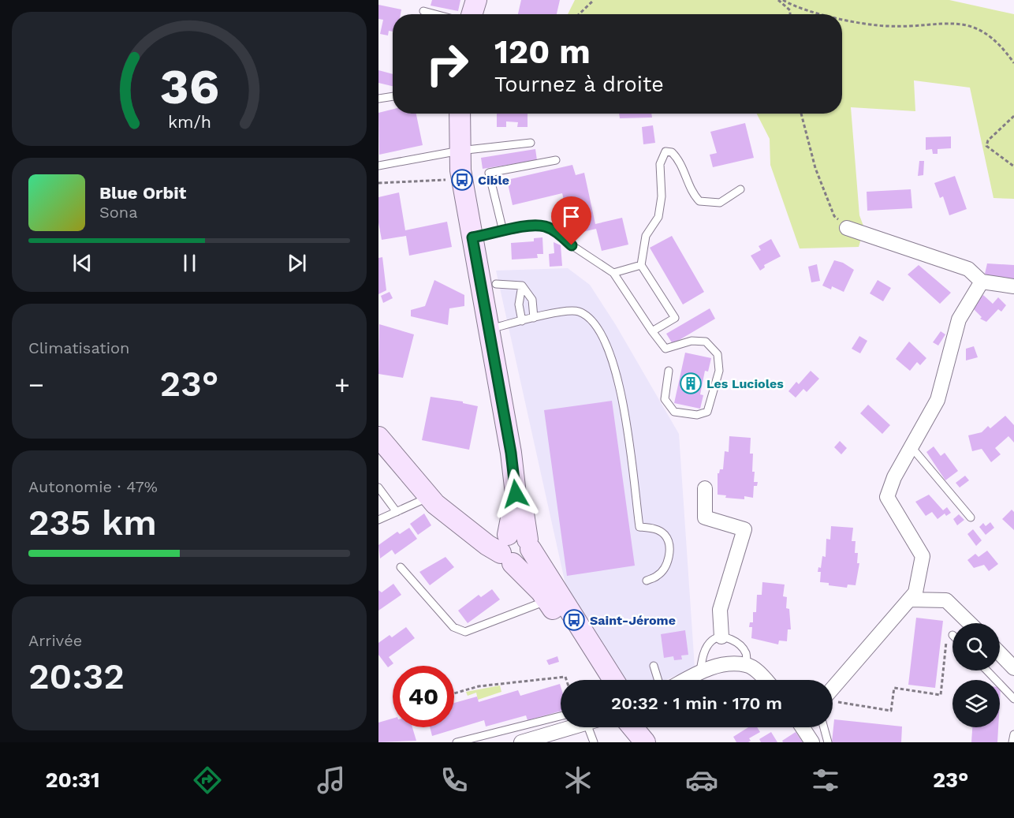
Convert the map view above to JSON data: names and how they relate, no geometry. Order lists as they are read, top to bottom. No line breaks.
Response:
{"places":{"bus stop":["Cible","Saint-Jérome"],"building":["Les Lucioles"]},"page":{"turn":["120 m","Tournez à droite"],"song":["Blue Orbit","Sona"],"tile":["Climatisation",["Autonomie · 47%","235 km"],["Arrivée","20:32"]],"heat":["−","23°","+"],"limit":"40","trip":"20:32 · 1 min · 170 m","tabs":["20:31","23°"],"gauge":["36","km/h"]}}
